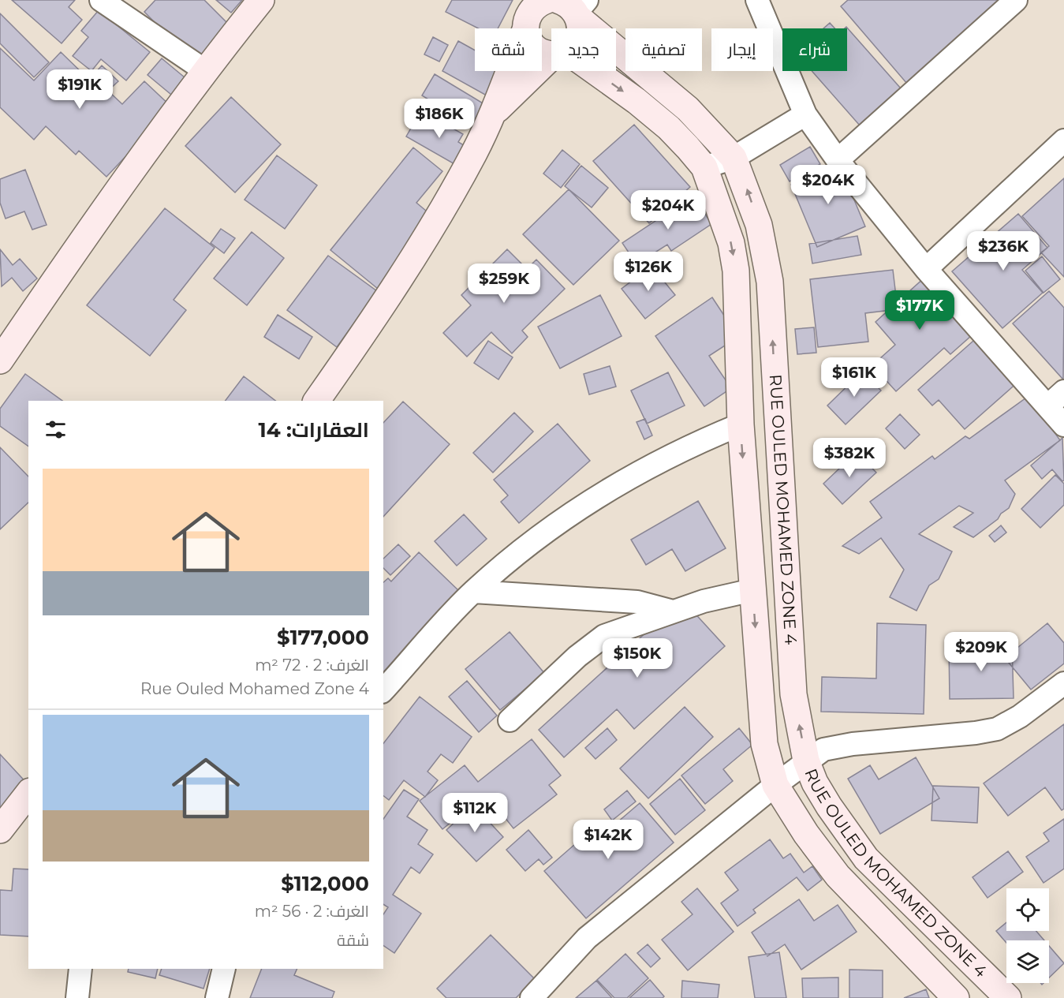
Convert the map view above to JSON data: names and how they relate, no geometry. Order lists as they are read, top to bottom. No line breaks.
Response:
{"streets":{"street":["RUE OULED MOHAMED ZONE 4"]},"page":{"chip":["شراء","إيجار","تصفية","جديد","شقة"],"price":["$191K","$186K","$204K","$204K","$236K","$126K","$259K","$177K","$161K","$382K","$209K","$150K","$112K","$142K"],"heading":"العقارات: 14","list":[{"name":"$177,000","note":"الغرف: 2 · 72 m² · Rue Ouled Mohamed Zone 4"},{"name":"$112,000","note":"الغرف: 2 · 56 m² · شقة"}]}}
